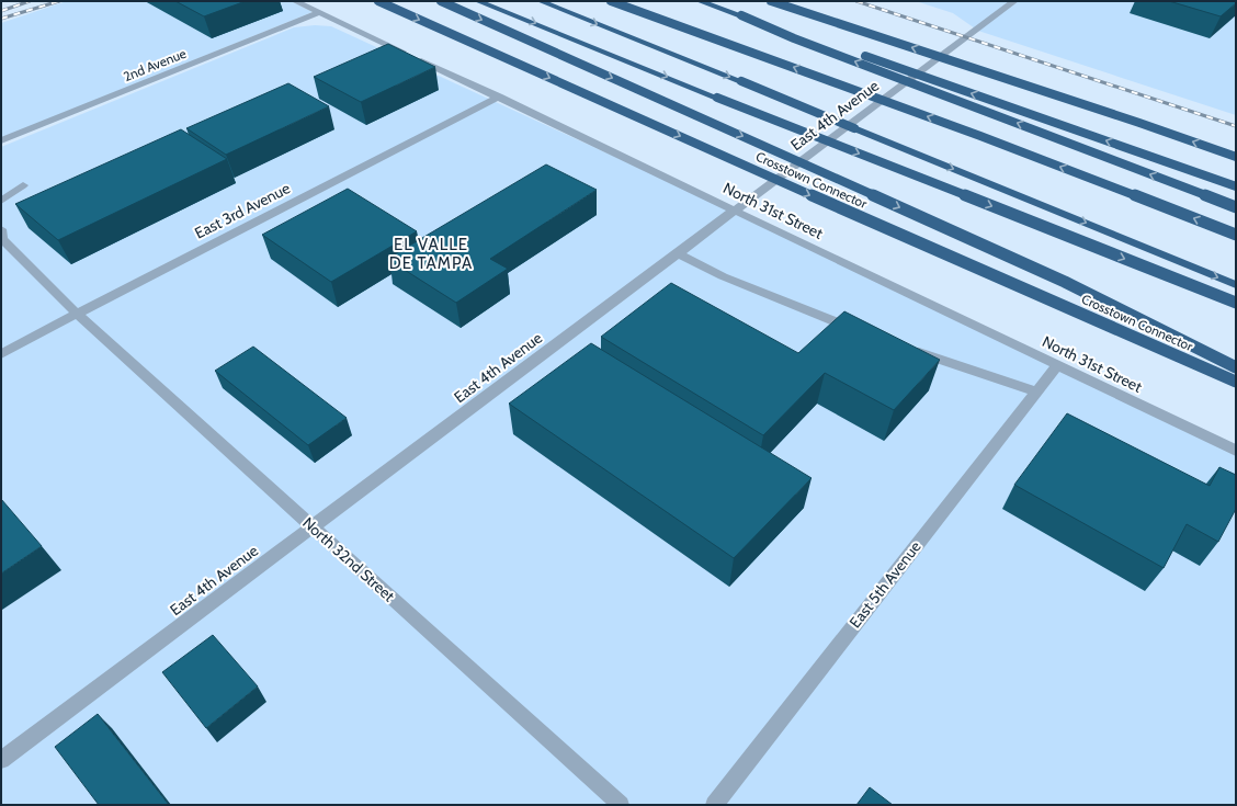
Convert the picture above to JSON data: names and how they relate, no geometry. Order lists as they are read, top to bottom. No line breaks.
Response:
{"streets":{"highway":["Crosstown Connector"],"street":["2nd Avenue","East 4th Avenue","East 3rd Avenue","North 31st Street","North 32nd Street","East 5th Avenue"]},"crossings":[["2nd Avenue","North 31st Street"],["East 4th Avenue","North 31st Street"],["East 4th Avenue","North 32nd Street"],["East 3rd Avenue","North 31st Street"],["East 3rd Avenue","North 32nd Street"],["North 31st Street","East 5th Avenue"]],"districts":["EL VALLE DE TAMPA"]}
